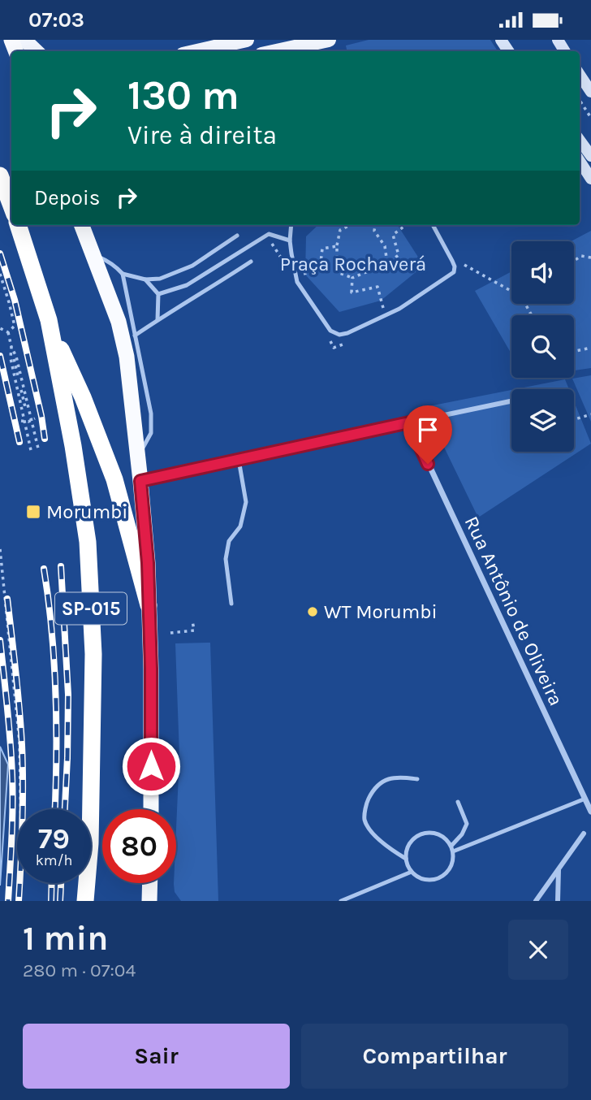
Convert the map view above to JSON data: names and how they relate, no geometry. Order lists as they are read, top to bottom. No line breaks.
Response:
{"streets":{"highway":["SP-015"],"street":["Rua Antônio de Oliveira"]},"parks":["Praça Rochaverá"],"places":{"transit":["Morumbi"],"other":["WT Morumbi"]},"page":{"status":"07:03","turn":["130 m","Vire à direita"],"then":"Depois","speed":"79 km/h","limit":"80","heading":["1 min","280 m · 07:04"],"buttons":["Sair","Compartilhar"]}}
